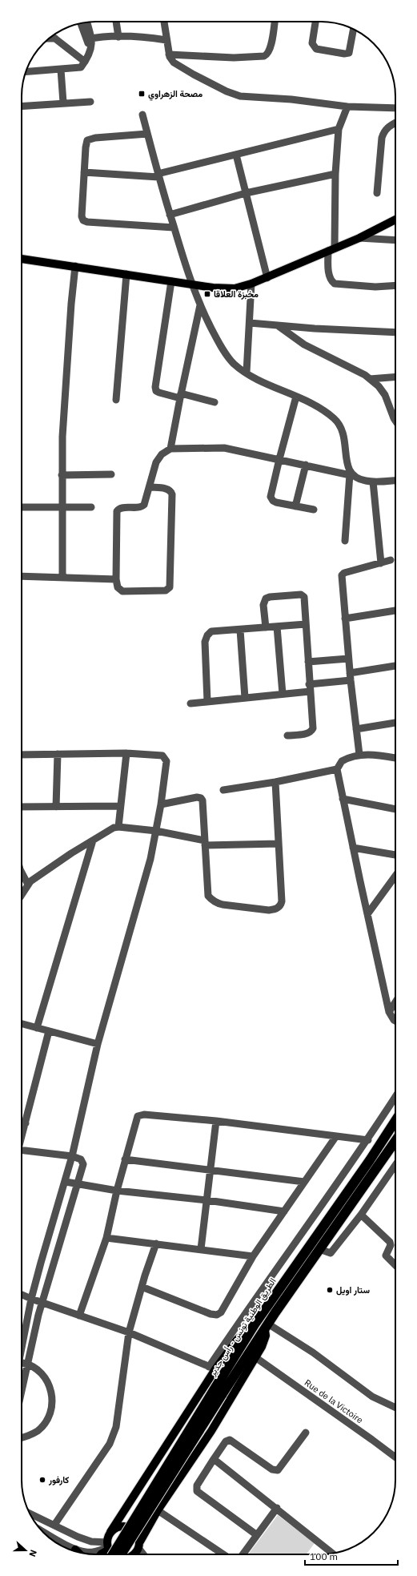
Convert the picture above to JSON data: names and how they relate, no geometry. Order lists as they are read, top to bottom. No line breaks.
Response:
{"streets":{"highway":["الطريق الوطنية تونس - رأس جدير"],"street":["Rue de la Victoire"]},"places":{"transit":["مصحة الزهراوي","مخبزة العلاقا"],"other":["ستار اويل","كارفور"]},"scale_bar":"100 m","north":"right"}
